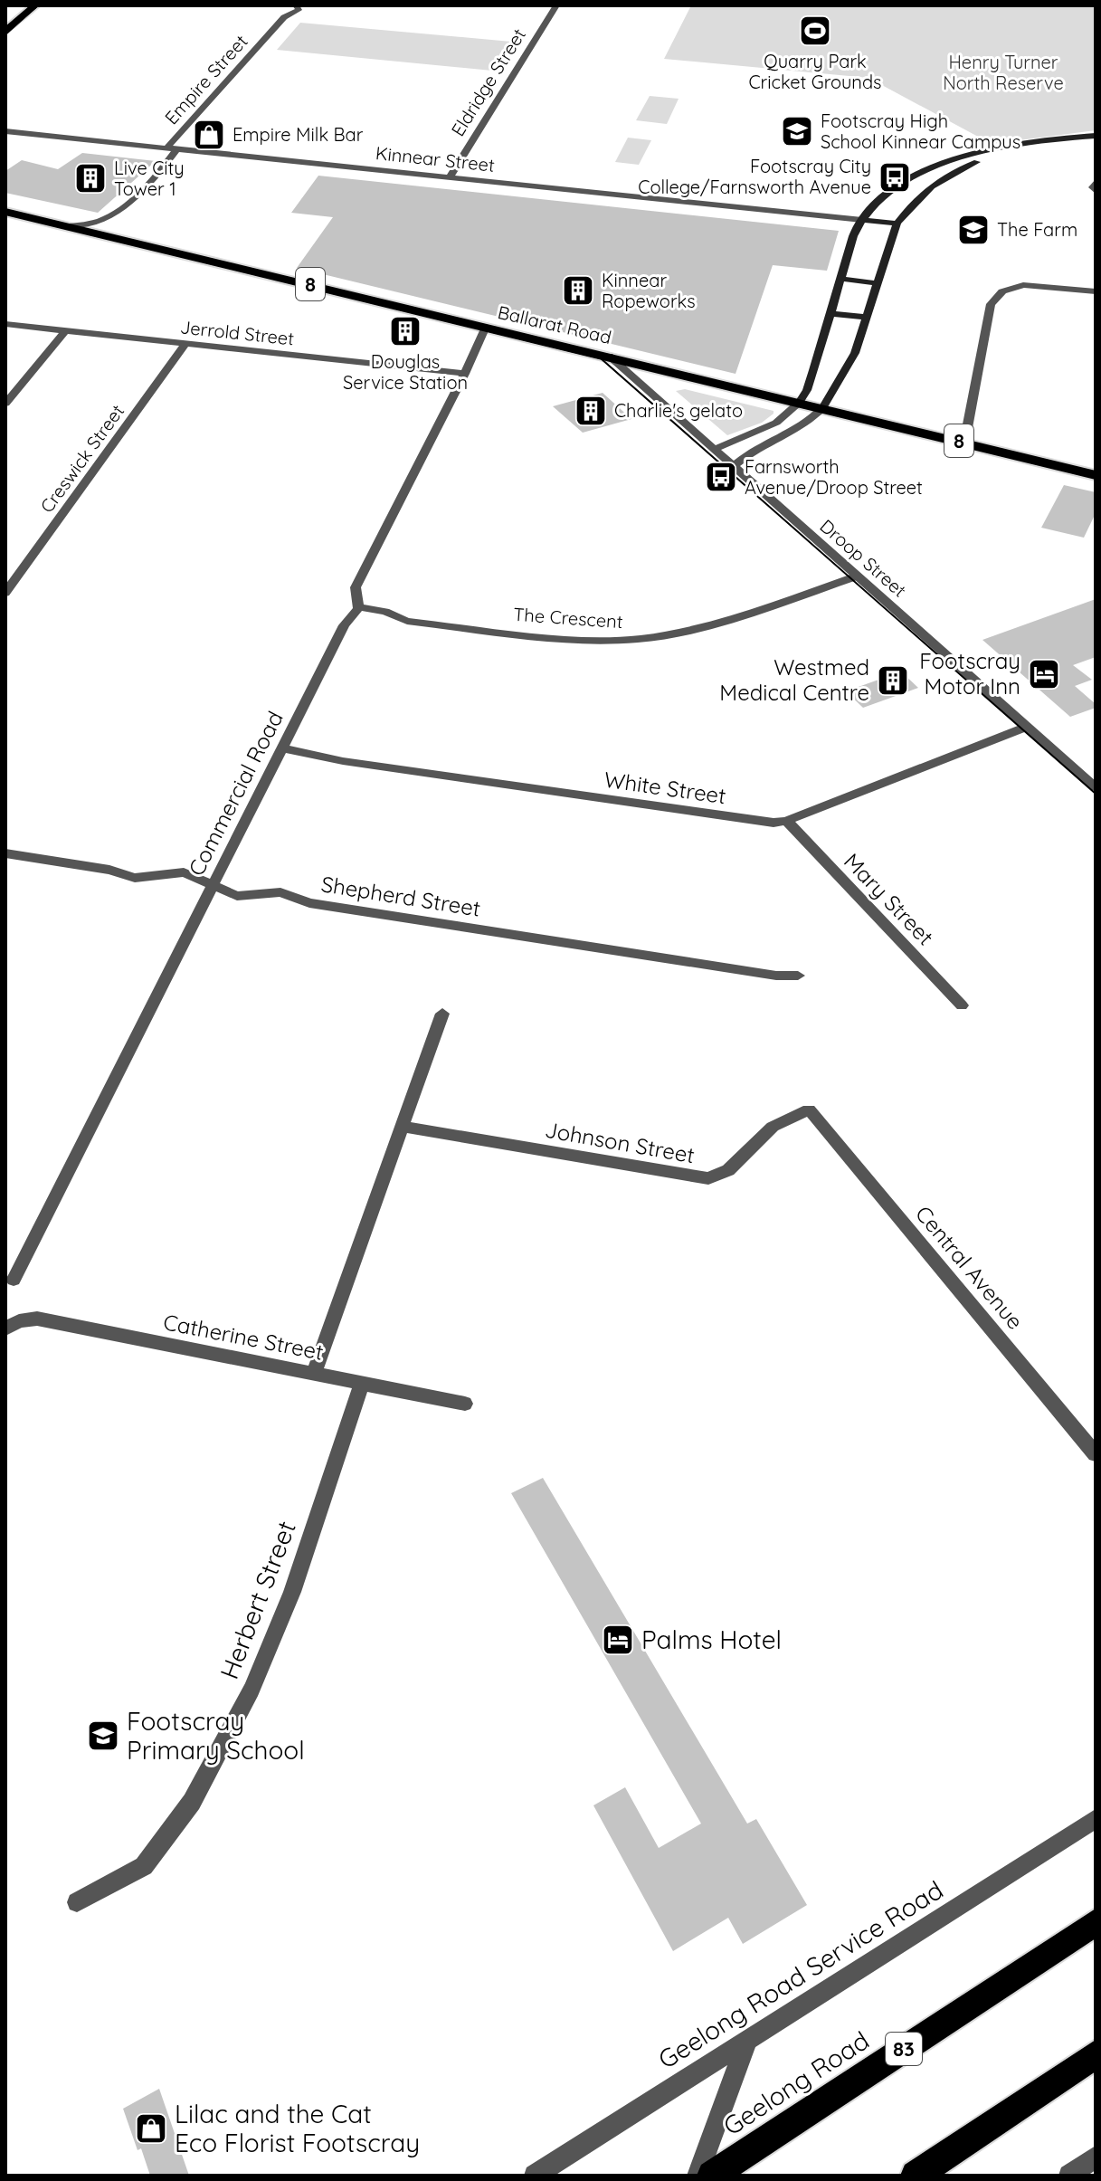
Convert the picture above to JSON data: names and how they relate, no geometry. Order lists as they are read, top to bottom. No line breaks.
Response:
{"streets":{"highway":["8","Ballarat Road","83","Geelong Road"],"street":["Empire Street","Eldridge Street","Kinnear Street","Jerrold Street","Creswick Street","Droop Street","The Crescent","White Street","Commercial Road","Shepherd Street","Mary Street","Johnson Street","Central Avenue","Catherine Street","Herbert Street","Geelong Road Service Road"]},"crossings":[["Empire Street","Kinnear Street"],["Eldridge Street","Kinnear Street"],["Ballarat Road","Droop Street"],["Ballarat Road","Commercial Road"],["Jerrold Street","Creswick Street"],["Jerrold Street","Commercial Road"],["Droop Street","The Crescent"],["Droop Street","White Street"],["The Crescent","Commercial Road"],["White Street","Commercial Road"],["White Street","Mary Street"],["Commercial Road","Shepherd Street"],["Johnson Street","Central Avenue"],["Catherine Street","Herbert Street"]],"parks":["Henry Turner North Reserve"],"places":{"sports":["Quarry Park Cricket Grounds"],"school or university":["Footscray High School Kinnear Campus","The Farm","Footscray Primary School"],"shop":["Empire Milk Bar","Lilac and the Cat Eco Florist Footscray"],"bus stop":["Footscray City College/Farnsworth Avenue","Farnsworth Avenue/Droop Street"],"building":["Live City Tower 1","Kinnear Ropeworks","Douglas Service Station","Charlie's gelato","Westmed Medical Centre"],"hotel":["Footscray Motor Inn","Palms Hotel"]}}
